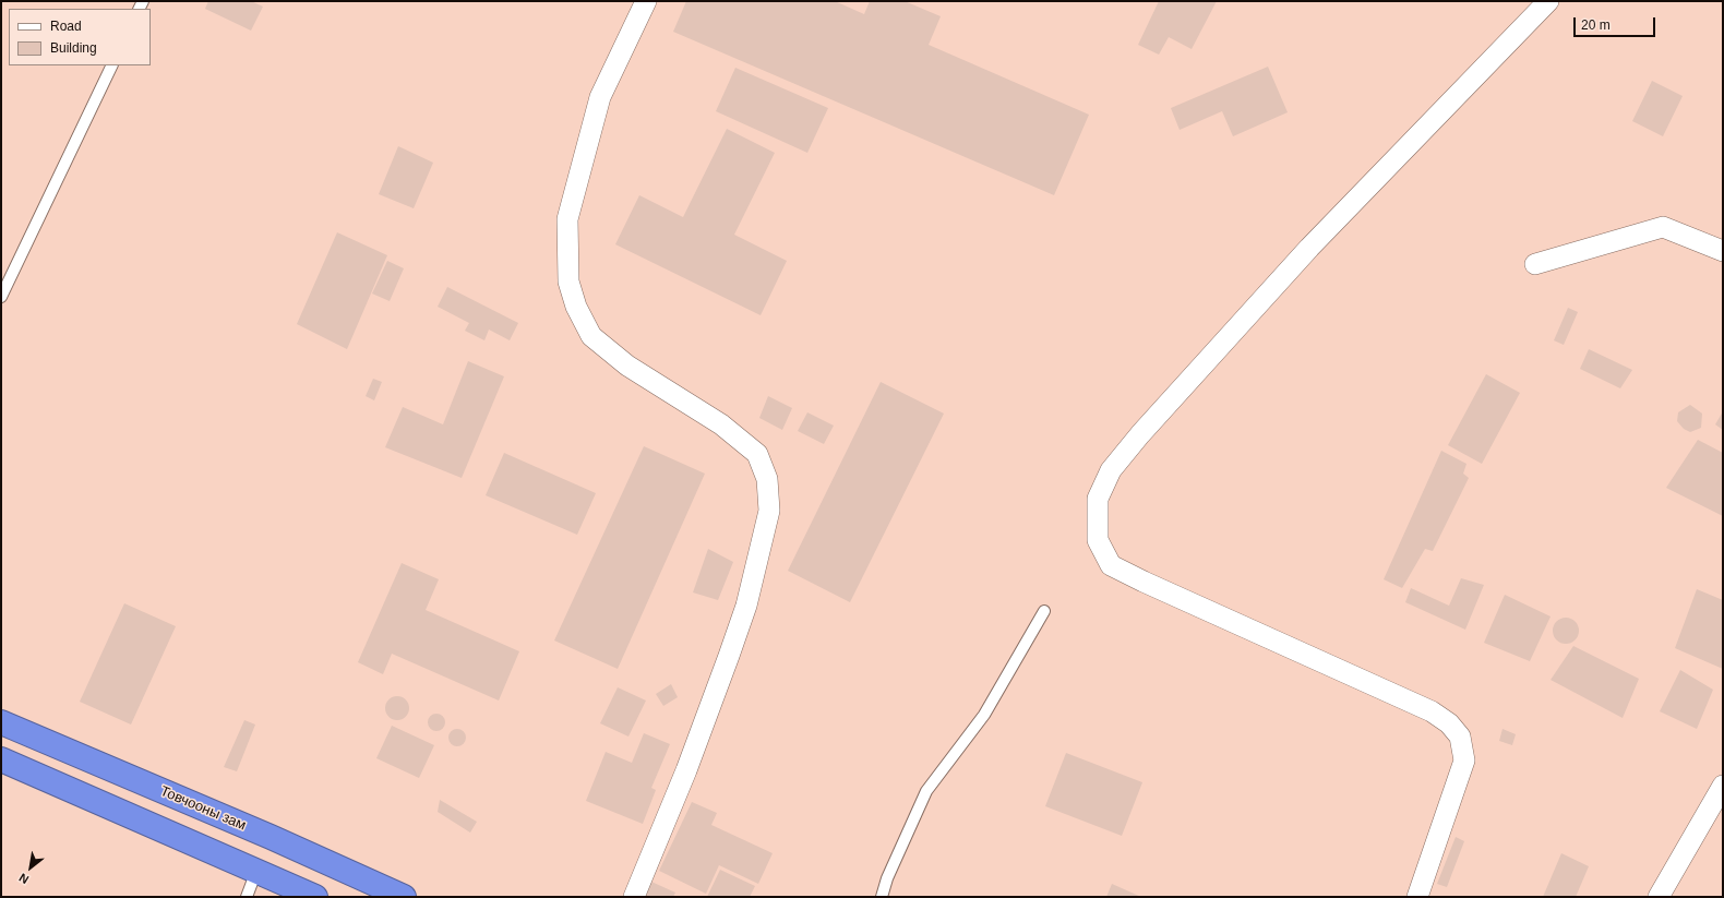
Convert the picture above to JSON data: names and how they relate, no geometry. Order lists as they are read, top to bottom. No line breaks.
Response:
{"streets":{"highway":["Товчооны зам"]},"legend":["Road","Building"],"scale_bar":"20 m","north":"bottom left"}
